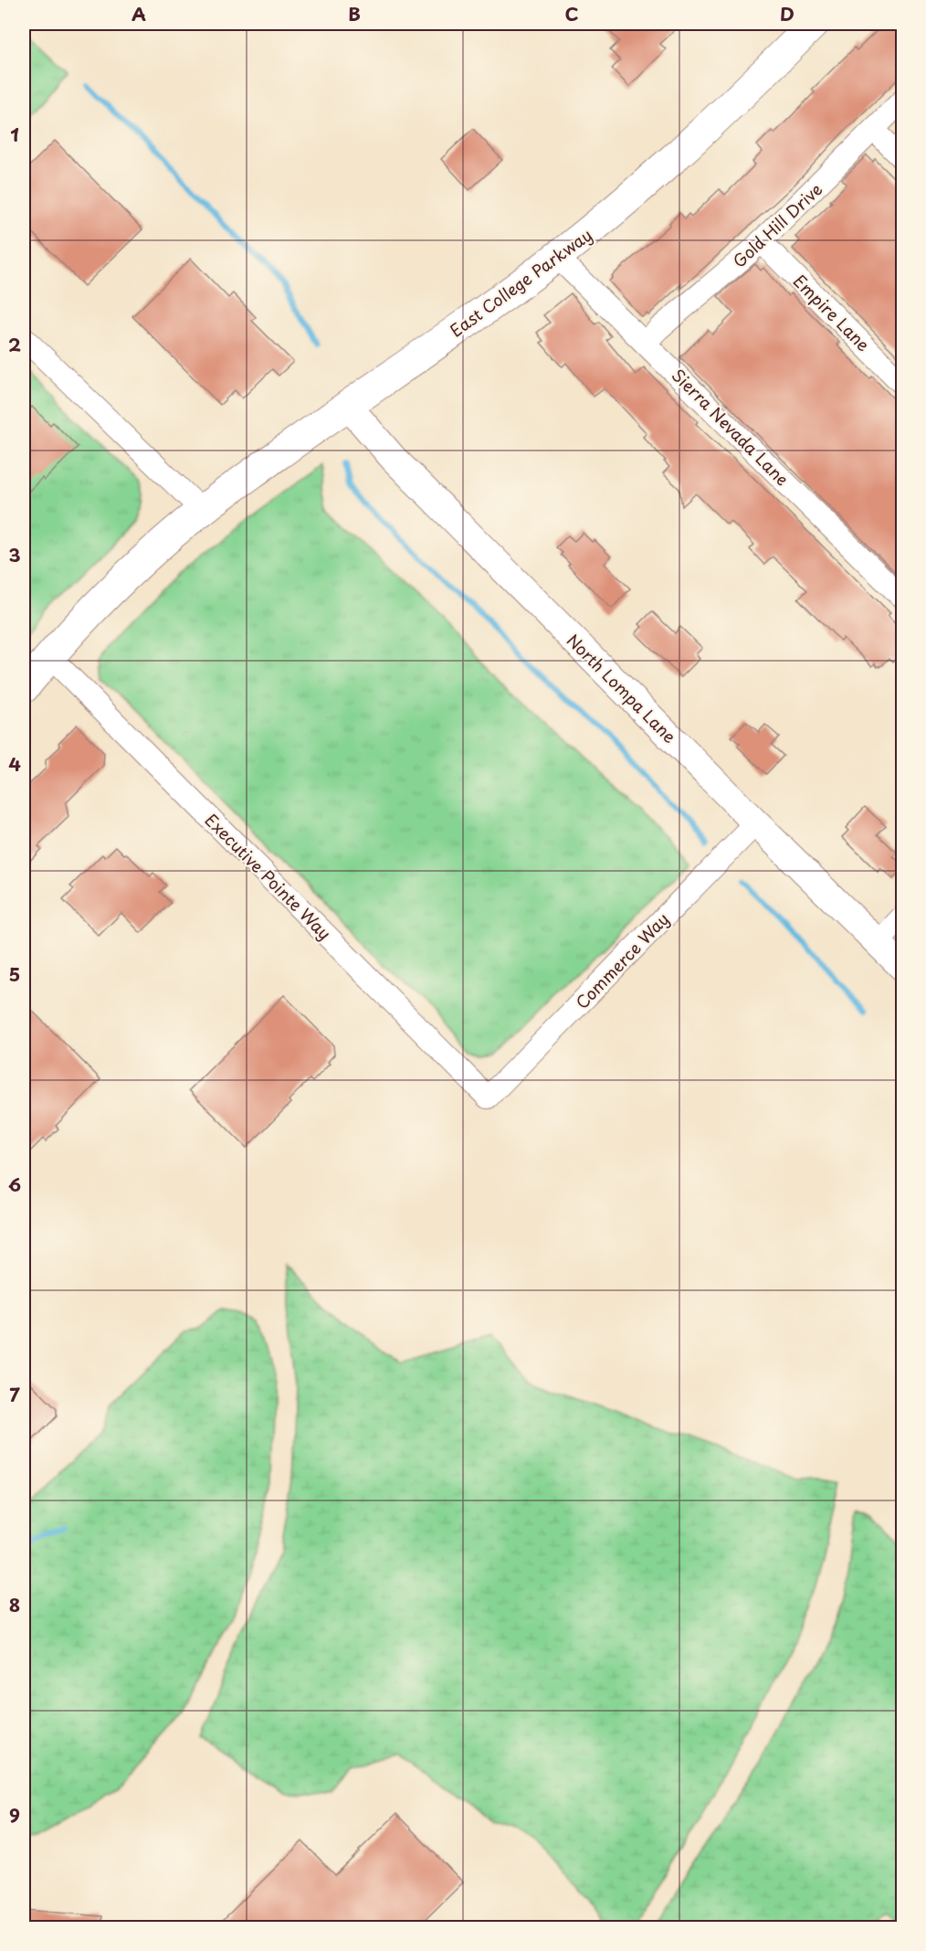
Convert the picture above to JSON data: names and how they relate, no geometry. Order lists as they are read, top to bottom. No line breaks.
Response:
{"streets":{"main road":["East College Parkway"],"street":["Gold Hill Drive","Empire Lane","Sierra Nevada Lane","North Lompa Lane","Executive Pointe Way","Commerce Way"]},"crossings":[["Gold Hill Drive","Empire Lane"],["Gold Hill Drive","Sierra Nevada Lane"],["East College Parkway","Sierra Nevada Lane"],["East College Parkway","North Lompa Lane"],["East College Parkway","Executive Pointe Way"],["North Lompa Lane","Commerce Way"],["Executive Pointe Way","Commerce Way"]],"grid":{"columns":["A","B","C","D"],"rows":["1","2","3","4","5","6","7","8","9"]}}
